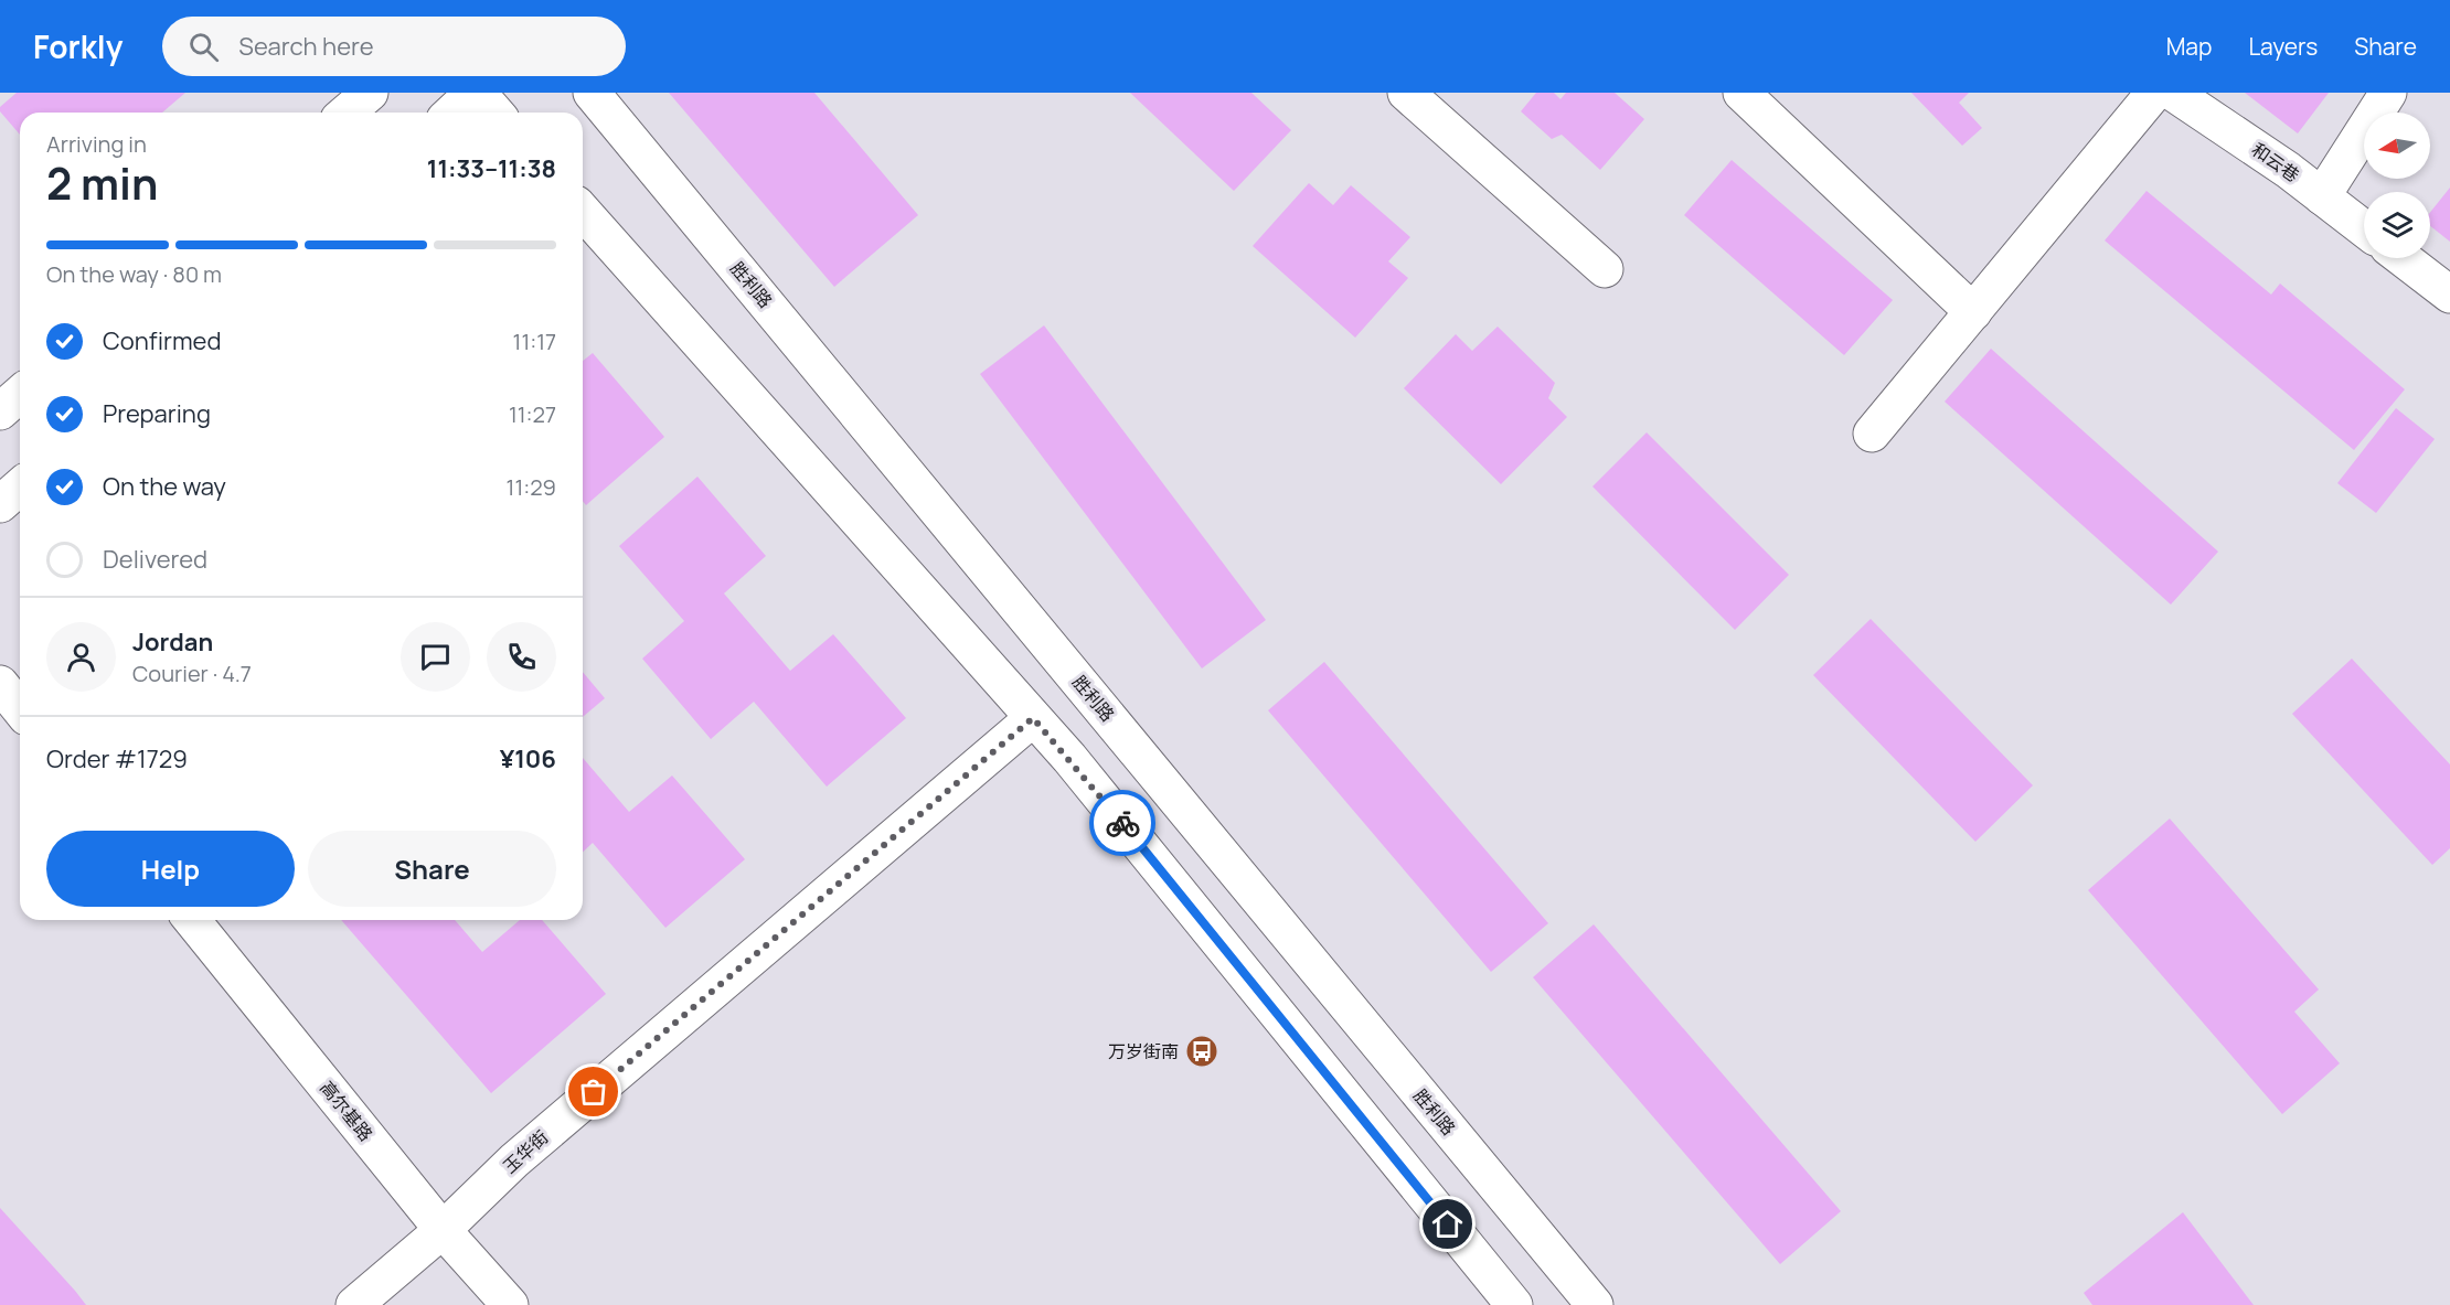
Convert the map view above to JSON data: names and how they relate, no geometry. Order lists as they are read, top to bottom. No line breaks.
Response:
{"streets":{"main road":["和云巷","胜利路","高尔基路","玉华街"]},"crossings":[["高尔基路","玉华街"]],"places":{"bus stop":["万岁街南"]},"north":"left","page":{"header":"Forkly","search":"Search here","nav":["Map","Layers","Share"],"heading":["2 min","Arriving in","11:33–11:38"],"panel":["Jordan","Courier · 4.7","Order #1729","¥106"],"bar":"On the way · 80 m","list":[["Confirmed","11:17"],["Preparing","11:27"],["On the way","11:29"],"Delivered"],"buttons":["Help","Share"]}}
